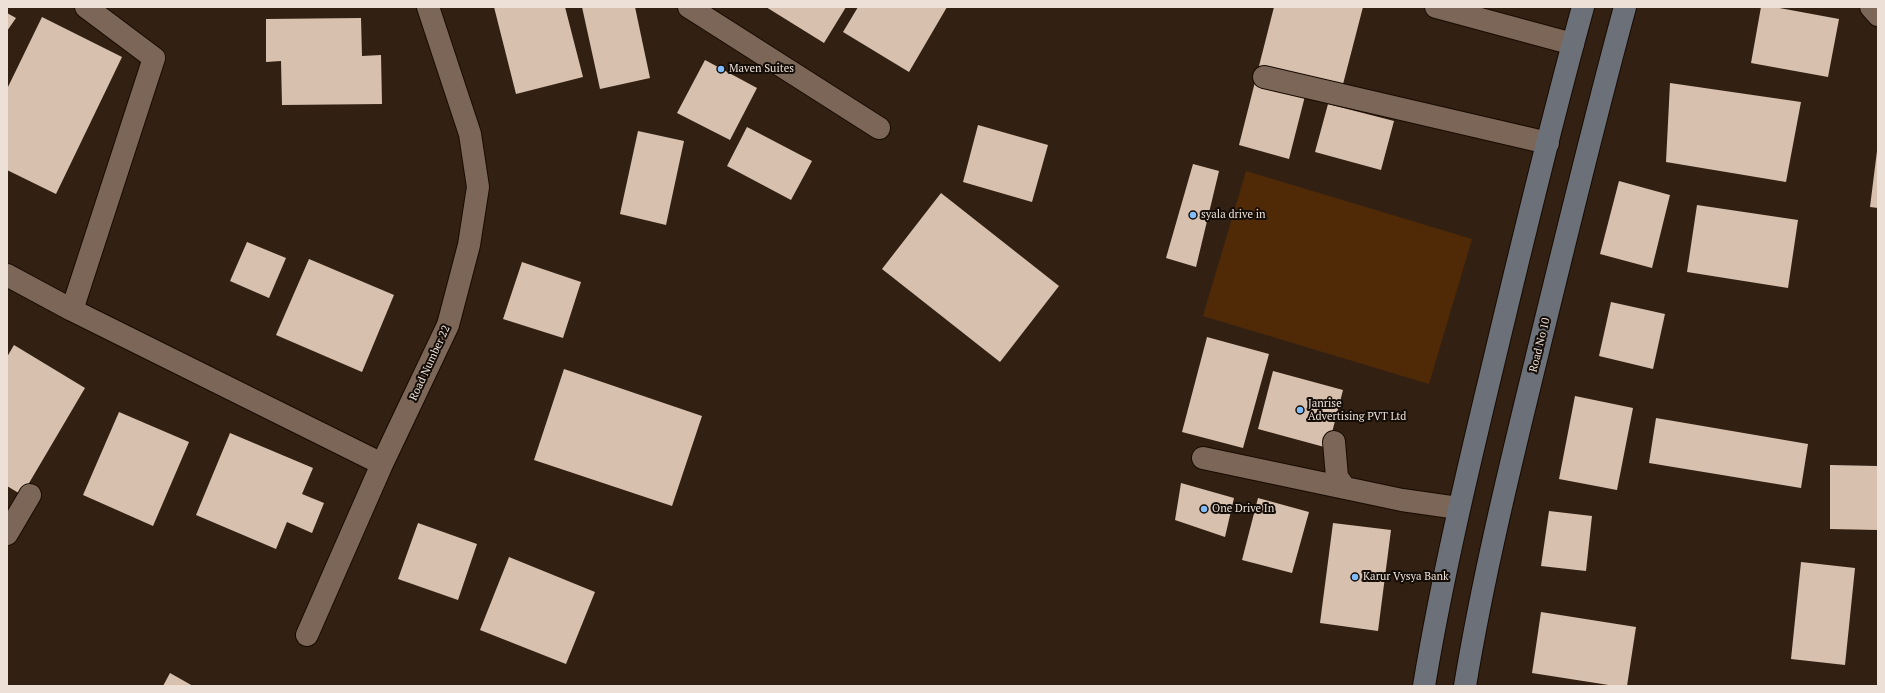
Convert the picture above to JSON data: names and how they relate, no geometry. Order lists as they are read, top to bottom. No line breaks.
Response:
{"streets":{"main road":["Road No 10"],"street":["Road Number 22"]},"places":["Maven Suites","syala drive in","Janrise Advertising PVT Ltd","One Drive In","Karur Vysya Bank"]}
